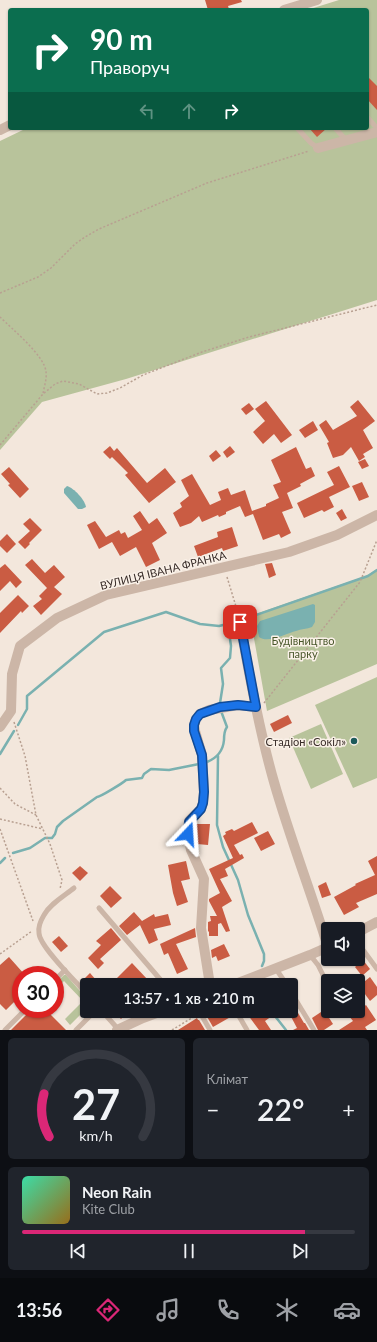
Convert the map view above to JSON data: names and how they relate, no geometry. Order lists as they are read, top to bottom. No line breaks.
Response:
{"streets":{"street":["ВУЛИЦЯ ІВАНА ФРАНКА"]},"parks":["Будівництво парку"],"places":["Стадіон «Сокіл»"],"page":{"turn":["90 m","Праворуч"],"limit":"30","trip":"13:57 · 1 хв · 210 m","tile":"Клімат","heat":["−","22°","+"],"song":["Neon Rain","Kite Club"],"tabs":"13:56","gauge":["27","km/h"]}}
